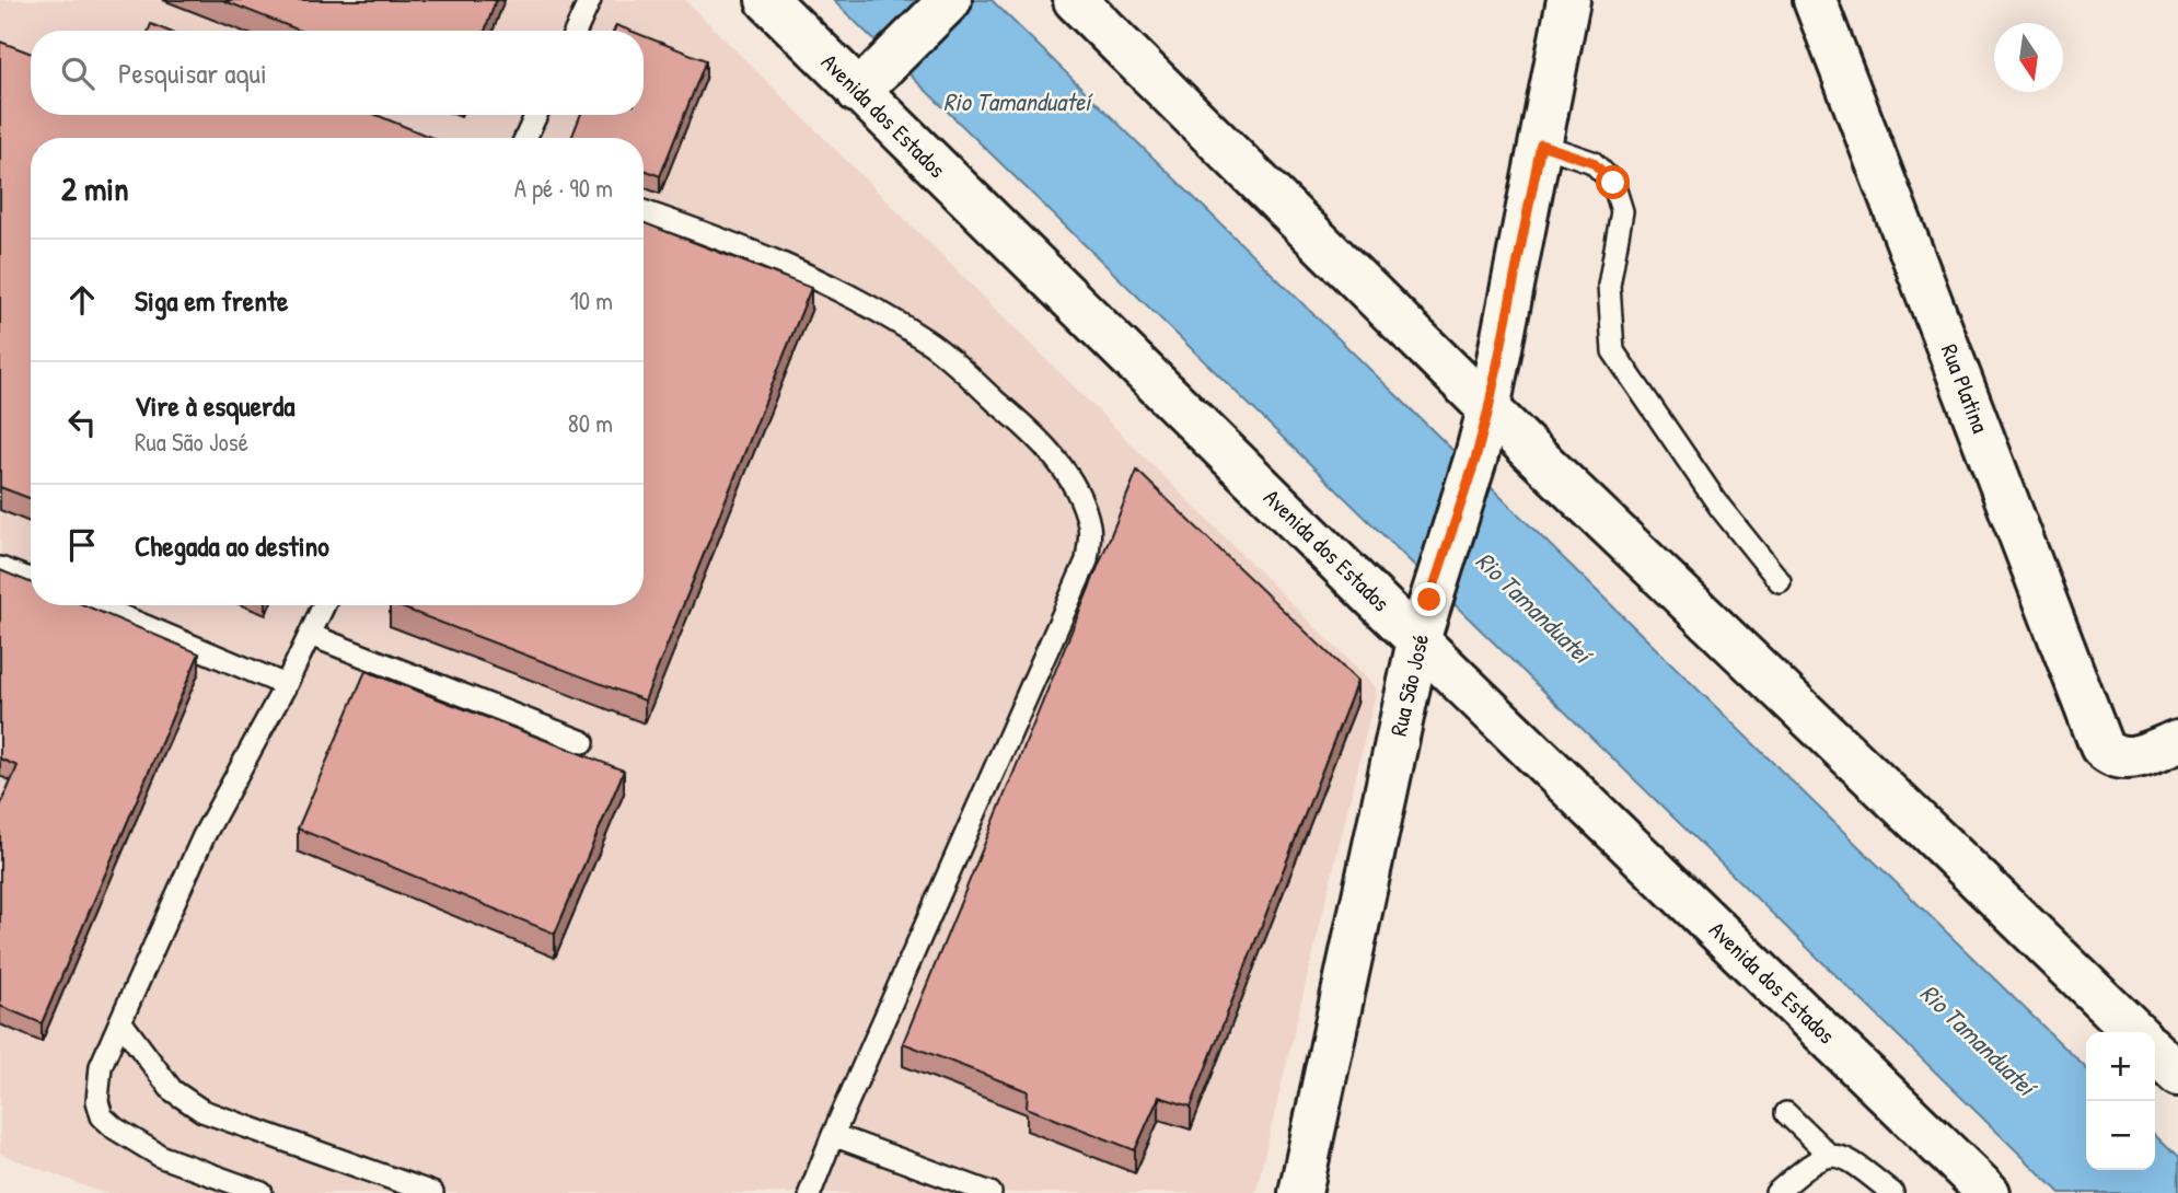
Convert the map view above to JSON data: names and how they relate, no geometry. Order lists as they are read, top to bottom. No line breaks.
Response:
{"streets":{"main road":["Avenida dos Estados","Rua Platina","Rua São José"]},"crossings":[["Avenida dos Estados","Rua São José"]],"water":["Rio Tamanduateí"],"north":"bottom","page":{"search":"Pesquisar aqui","heading":["2 min","A pé · 90 m"],"list":[["Siga em frente","10 m"],["Vire à esquerda","Rua São José","80 m"],"Chegada ao destino"],"map_buttons":["+","−"]}}
